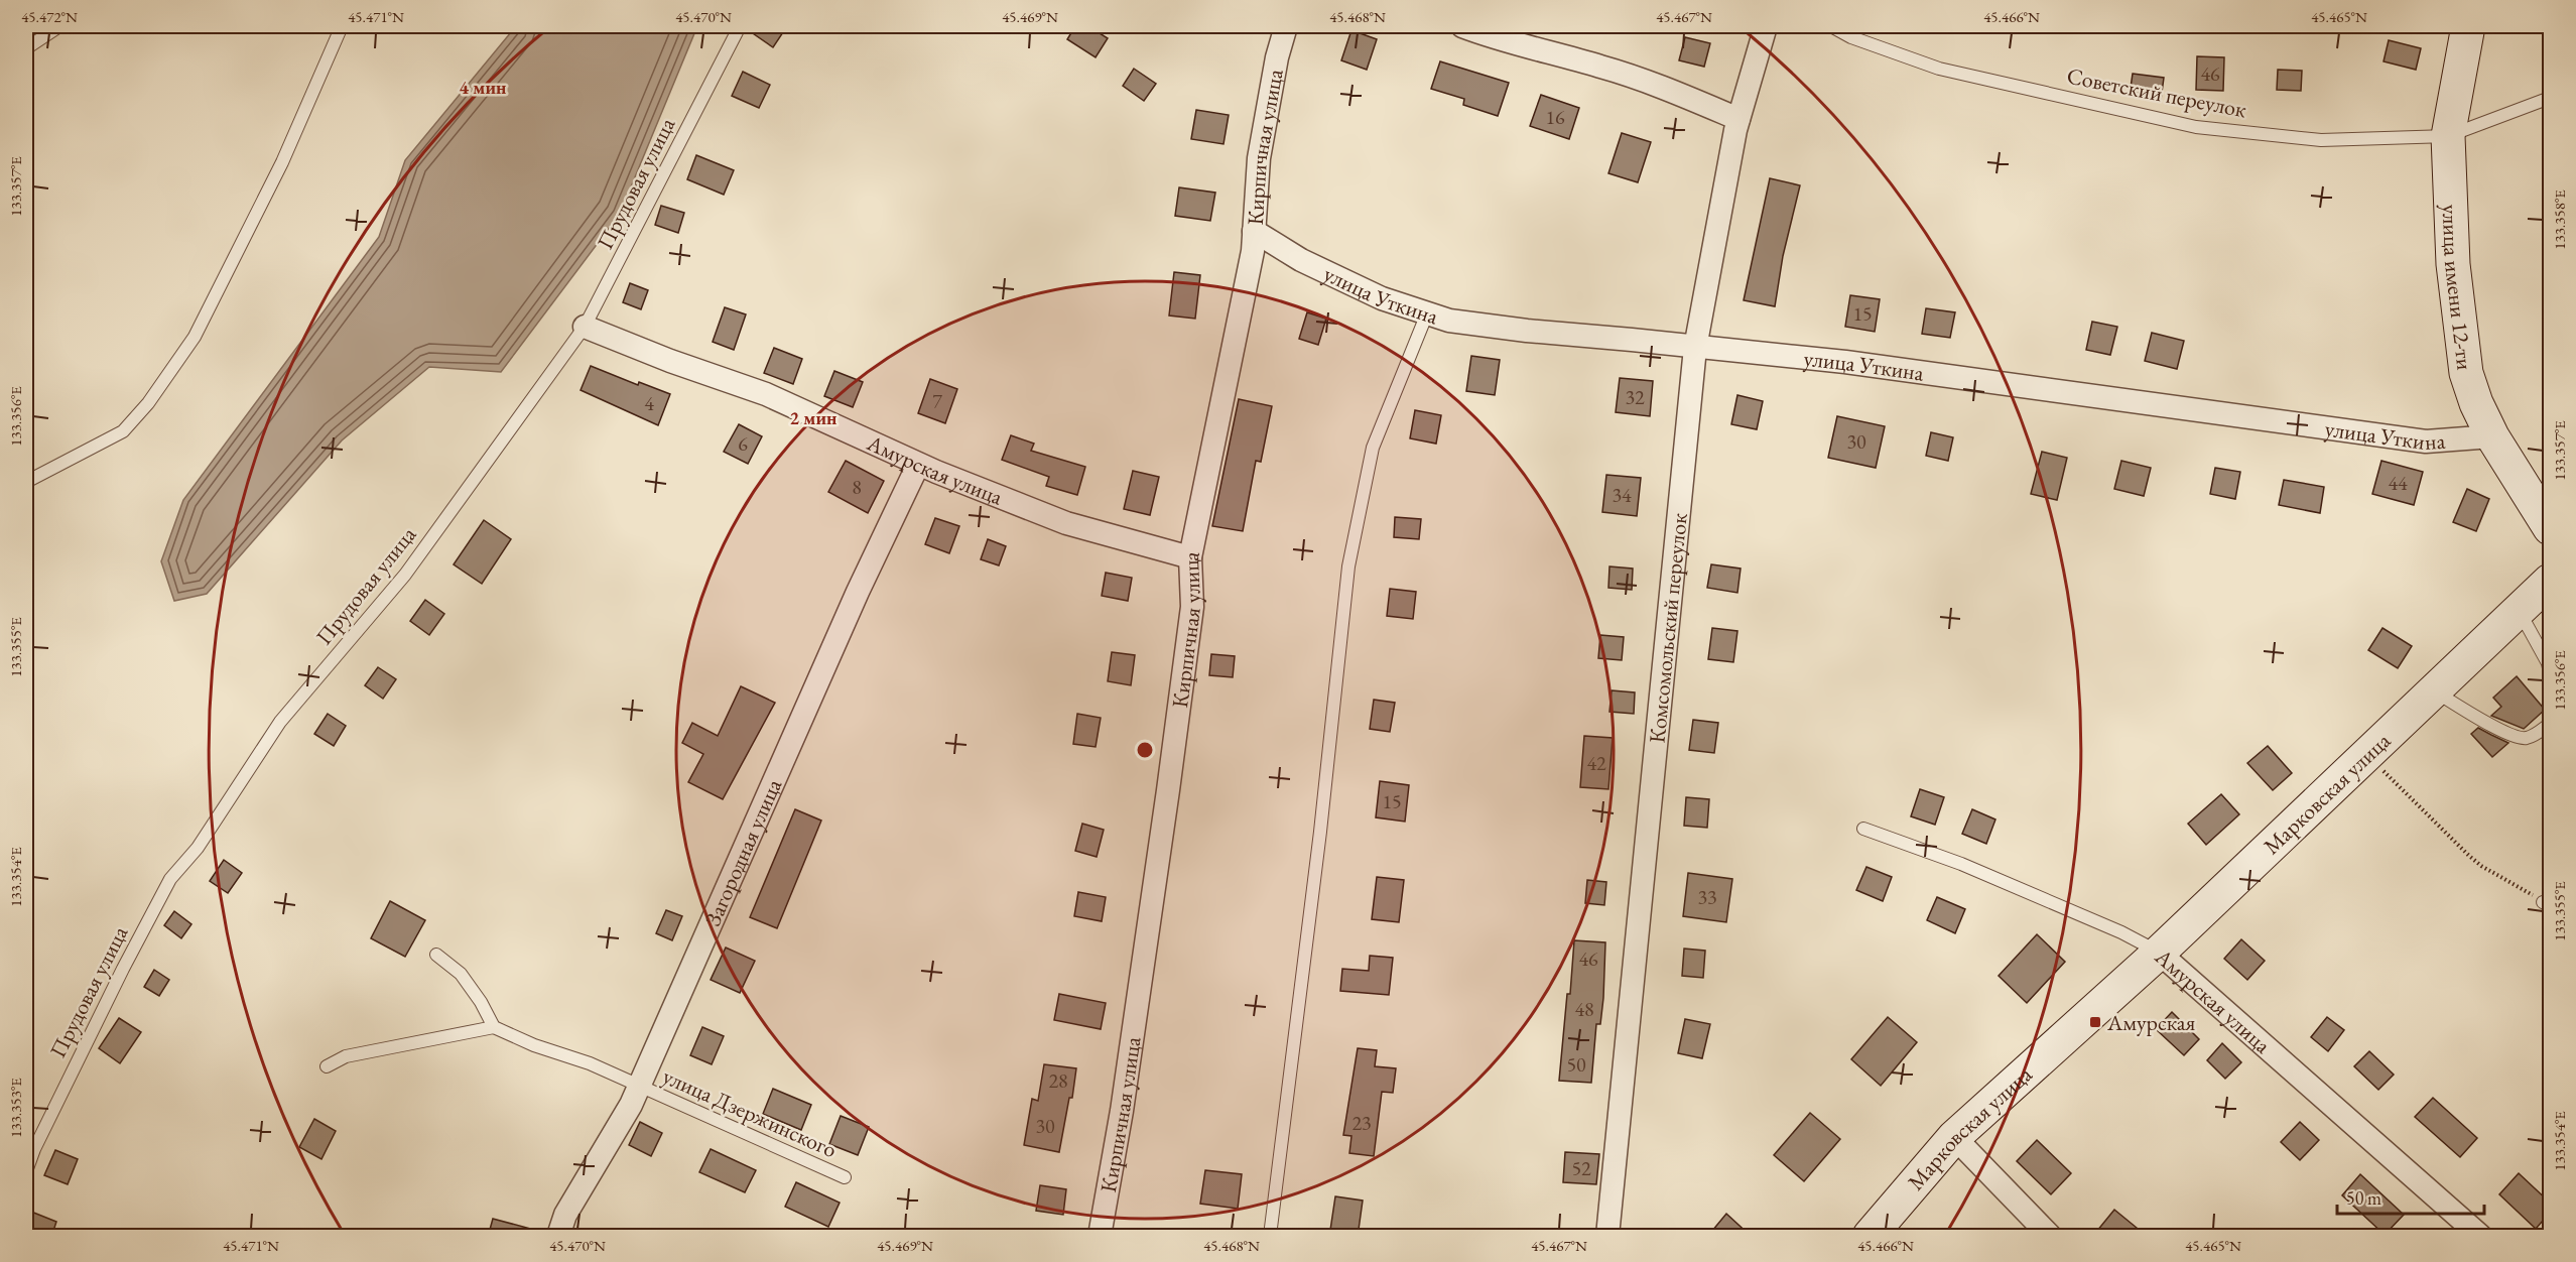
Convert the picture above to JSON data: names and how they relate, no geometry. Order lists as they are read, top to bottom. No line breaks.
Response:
{"streets":{"main road":["улица имени 12-ти","Марковская улица"],"street":["Кирпичная улица","улица Уткина","Амурская улица","Комсомольский переулок","Загородная улица"],"lane":["Советский переулок","Прудовая улица","улица Дзержинского"]},"crossings":[["Советский переулок","улица имени 12-ти"],["Кирпичная улица","улица Уткина"],["Кирпичная улица","Амурская улица"],["Прудовая улица","Амурская улица"],["улица имени 12-ти","улица Уткина"],["улица Уткина","Комсомольский переулок"],["Амурская улица","Марковская улица"],["Амурская улица","Загородная улица"],["Загородная улица","улица Дзержинского"]],"places":{"transit":["Амурская"]},"house_numbers":["46","16","15","32","7","4","30","6","44","8","34","42","15","33","46","48","50","28","23","30","52"],"scale_bar":"50 m","coordinates":["45.472°N","45.471°N","45.470°N","45.469°N","45.468°N","45.467°N","45.466°N","45.465°N","133.357°E","133.358°E","133.356°E","133.355°E","133.354°E","133.353°E"],"rings":["4 мин","2 мин"]}
